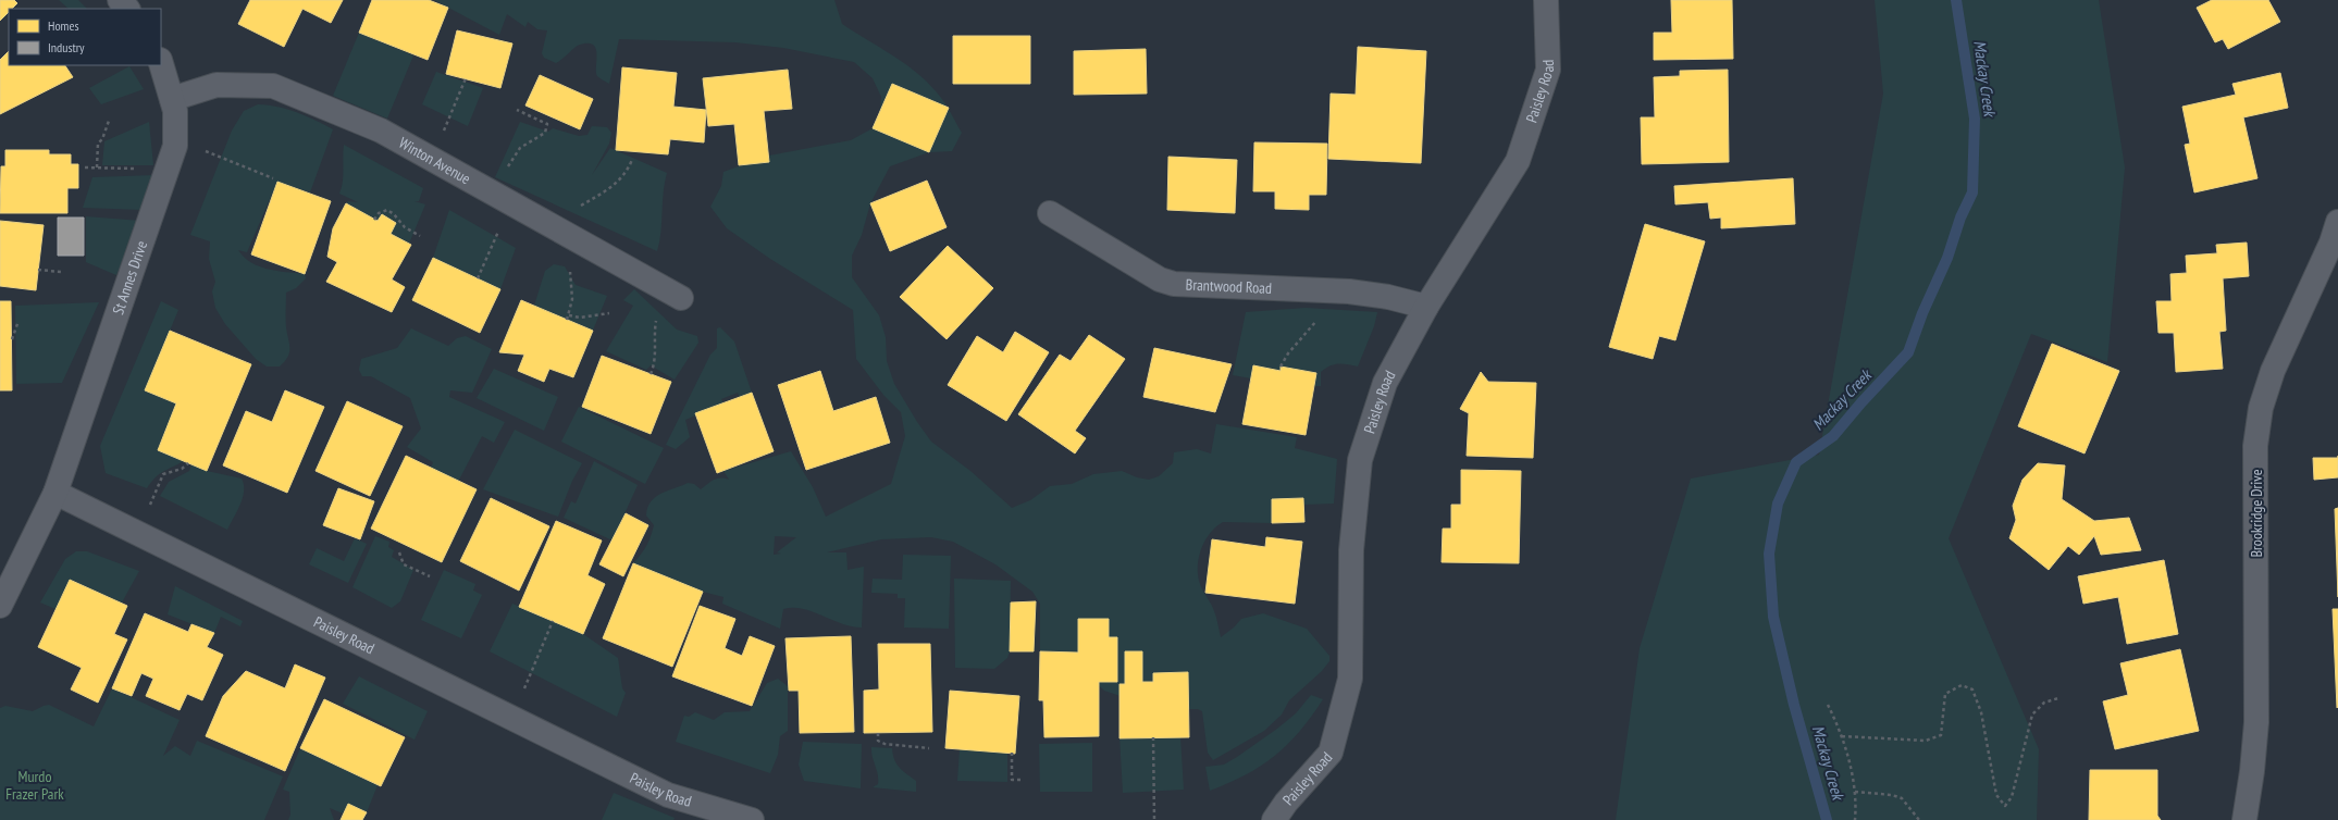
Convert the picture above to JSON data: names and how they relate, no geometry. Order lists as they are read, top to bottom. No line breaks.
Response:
{"streets":{"street":["Paisley Road","Winton Avenue","St Annes Drive","Brantwood Road","Brookridge Drive"]},"crossings":[["Paisley Road","St Annes Drive"],["Paisley Road","Brantwood Road"],["Winton Avenue","St Annes Drive"]],"water":["Mackay Creek"],"parks":["Murdo Frazer Park"],"legend":["Homes","Industry"]}
